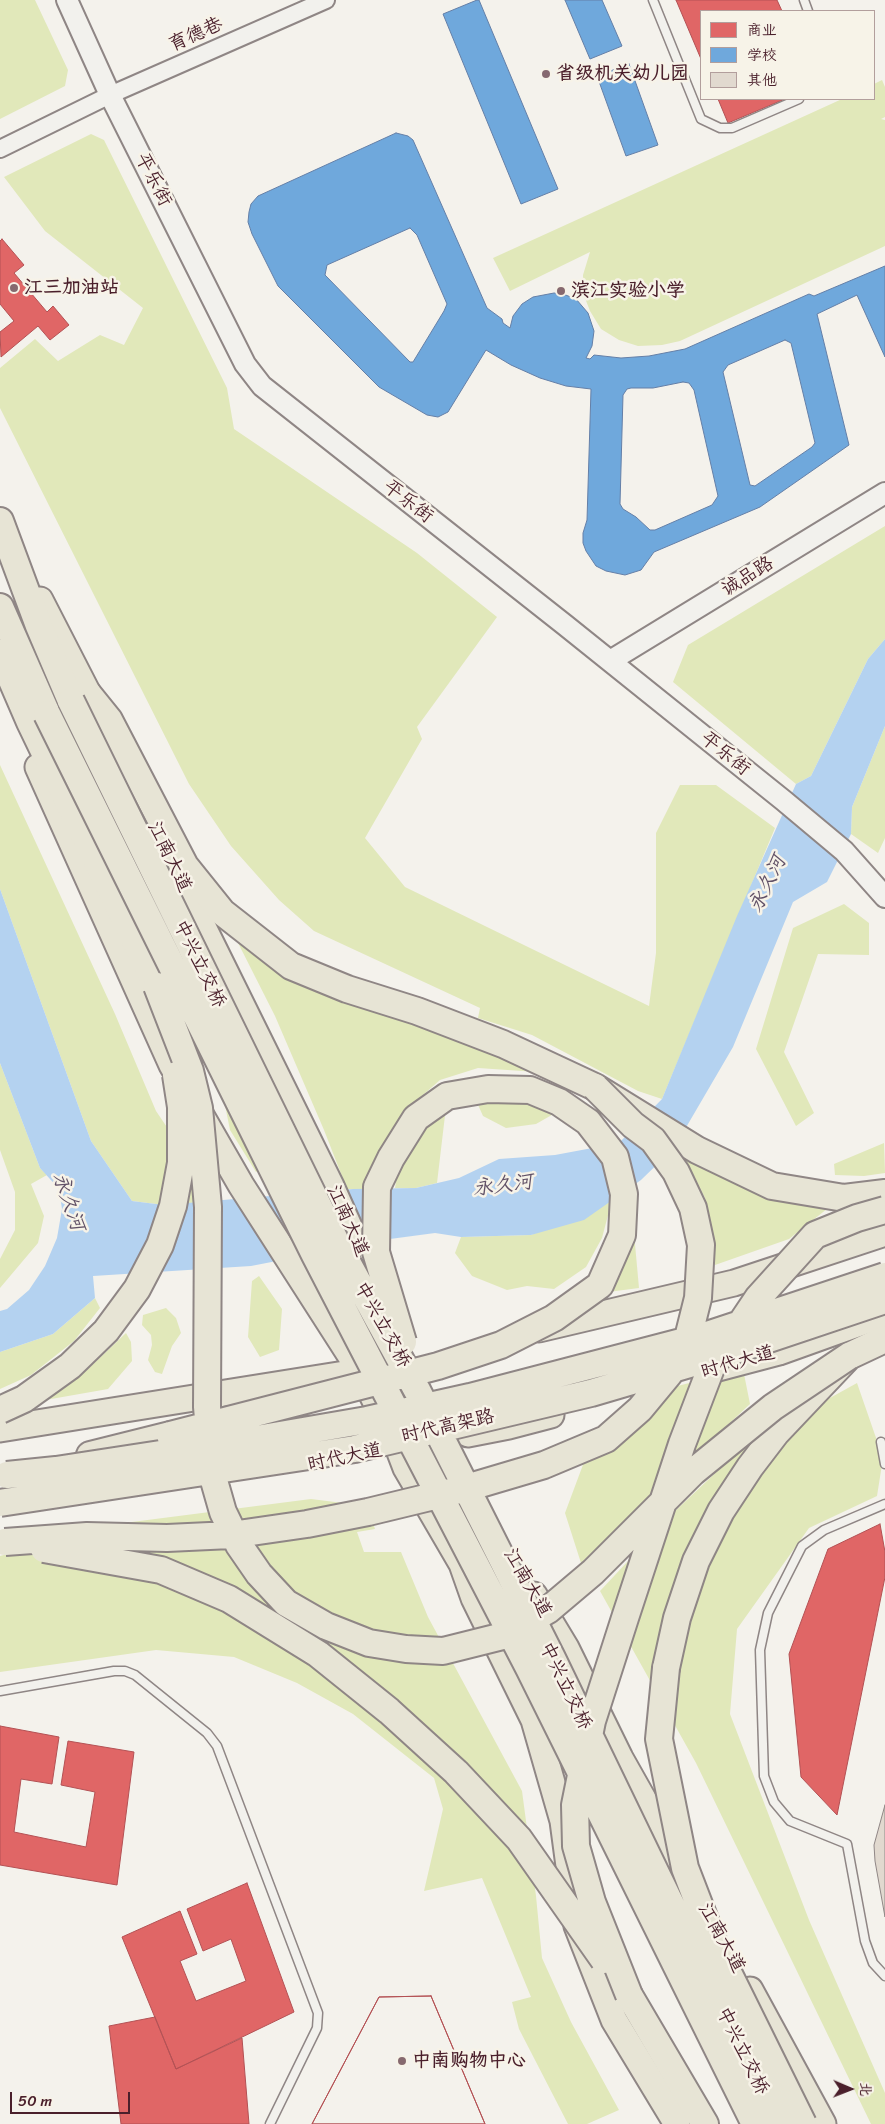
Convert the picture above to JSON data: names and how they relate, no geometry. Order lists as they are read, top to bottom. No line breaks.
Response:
{"streets":{"highway":["中兴立交桥","时代高架路"],"main road":["江南大道","时代大道"],"street":["育德巷","平乐街","诚品路"]},"crossings":[["育德巷","平乐街"],["平乐街","诚品路"],["江南大道","中兴立交桥"],["江南大道","时代大道"]],"water":["永久河"],"places":["省级机关幼儿园","江三加油站","滨江实验小学","中南购物中心"],"legend":["商业","学校","其他"],"scale_bar":"50 m","north":"right"}
